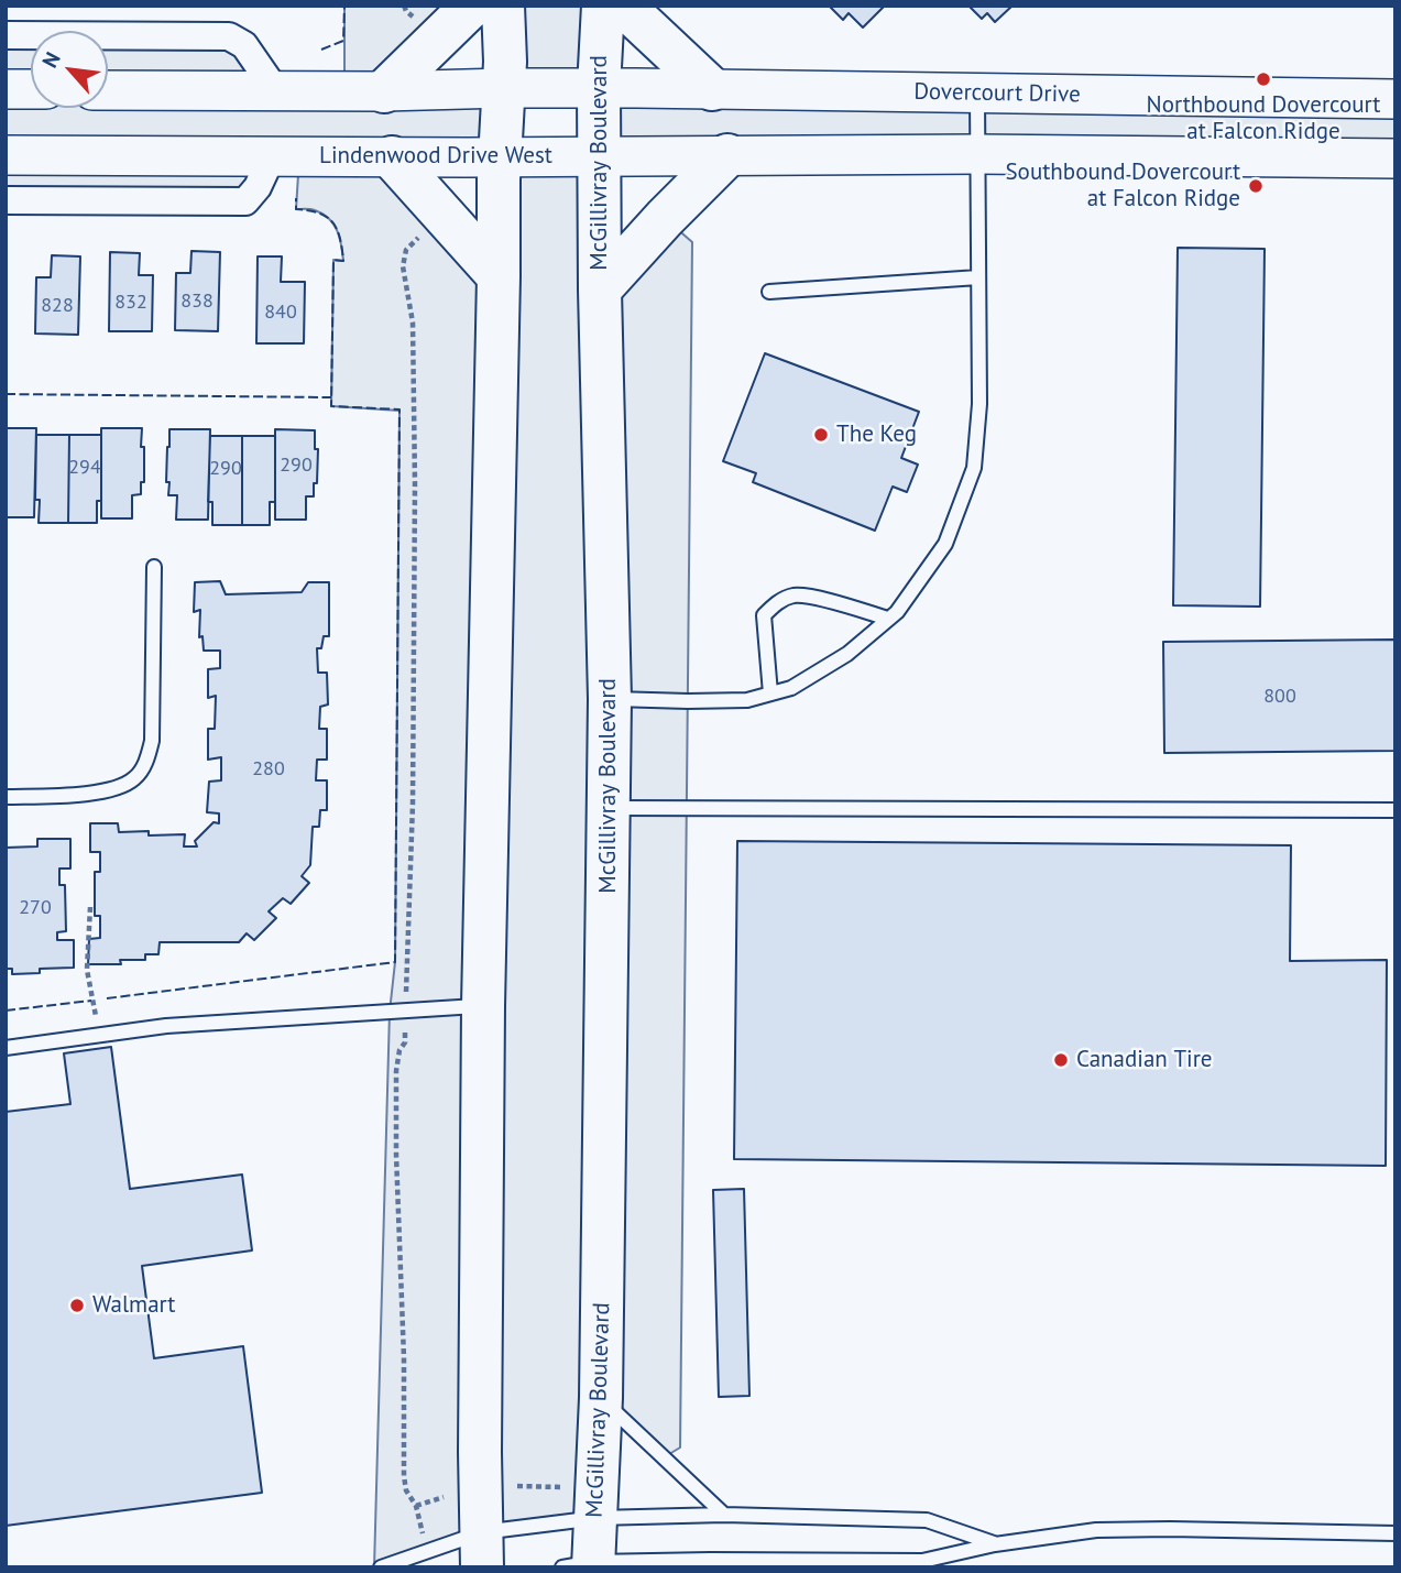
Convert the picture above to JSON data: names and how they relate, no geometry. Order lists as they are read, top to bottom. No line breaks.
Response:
{"streets":{"main road":["McGillivray Boulevard"],"street":["Dovercourt Drive","Lindenwood Drive West"]},"crossings":[["Dovercourt Drive","McGillivray Boulevard"],["Lindenwood Drive West","McGillivray Boulevard"]],"places":["Northbound Dovercourt at Falcon Ridge","Southbound Dovercourt at Falcon Ridge","The Keg","Canadian Tire","Walmart"],"house_numbers":["838","832","828","840","290","294","290","800","280","270"],"north":"top left"}
